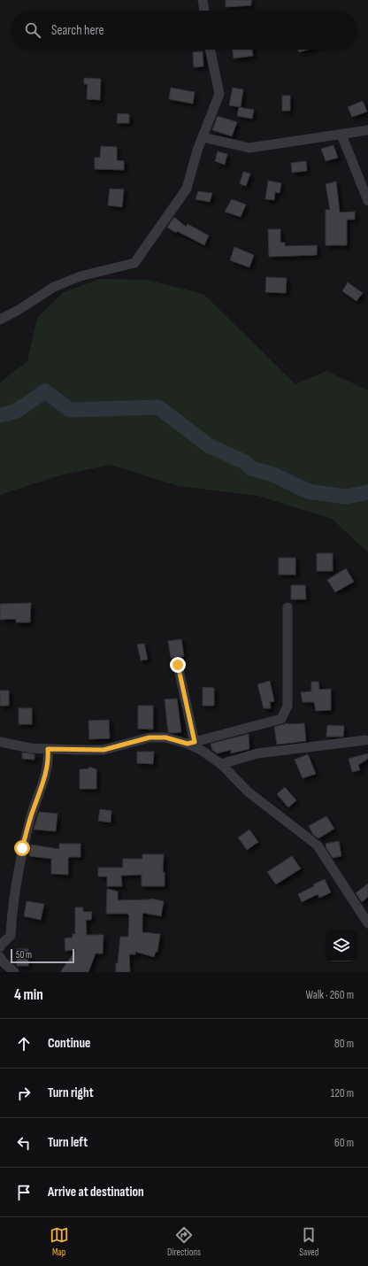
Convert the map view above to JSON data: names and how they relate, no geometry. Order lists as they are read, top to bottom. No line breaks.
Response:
{"scale_bar":"50 m","page":{"search":"Search here","scale":"50 m","heading":["4 min","Walk · 260 m"],"list":[["Continue","80 m"],["Turn right","120 m"],["Turn left","60 m"],"Arrive at destination"],"nav":["Map","Directions","Saved"]}}
